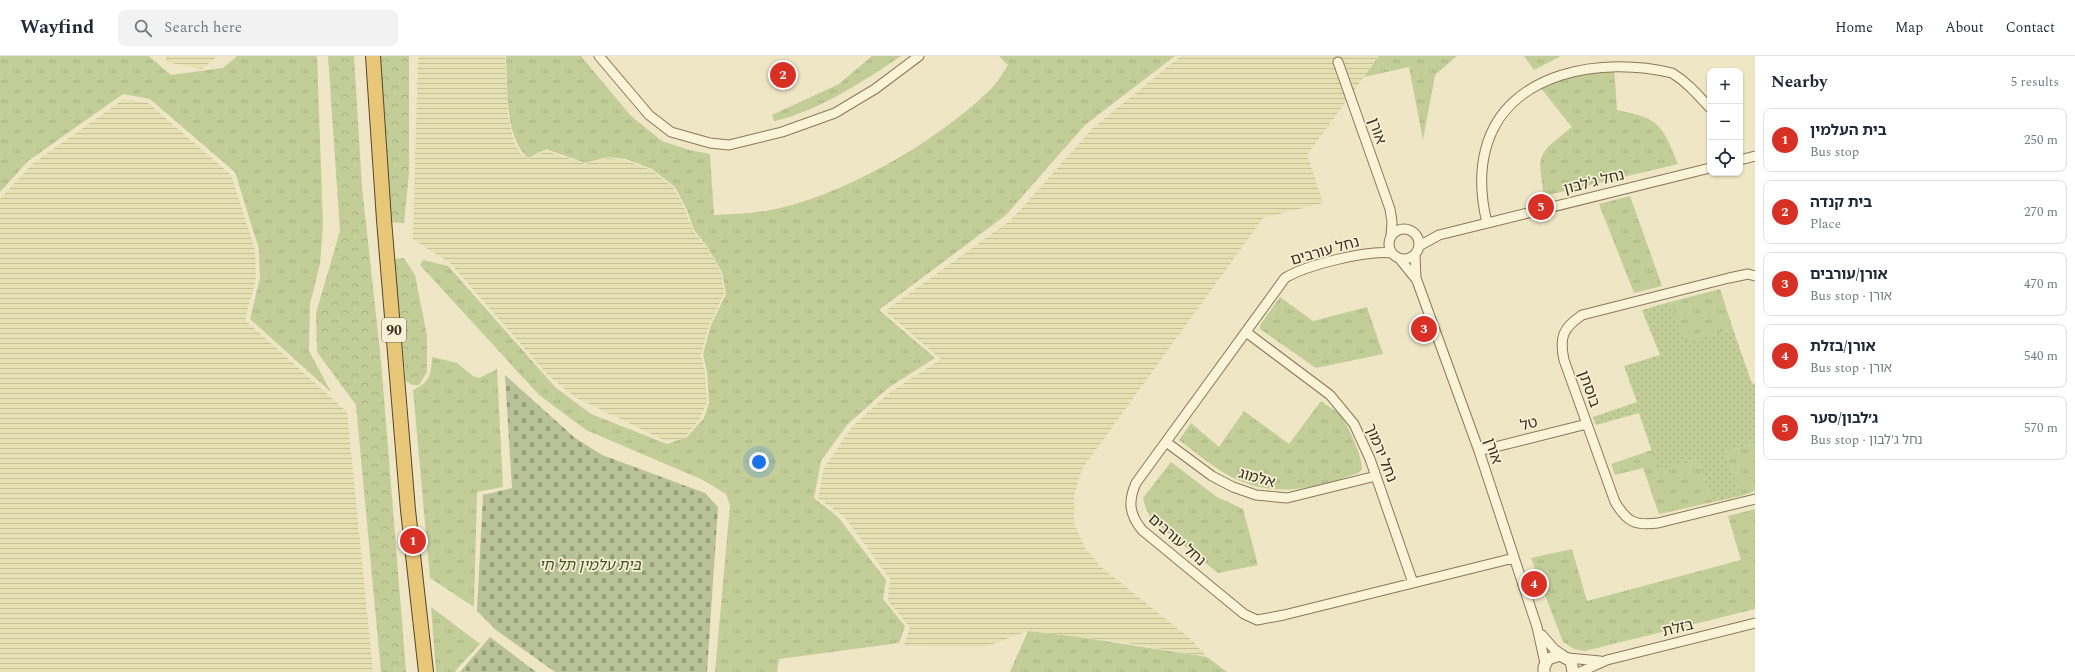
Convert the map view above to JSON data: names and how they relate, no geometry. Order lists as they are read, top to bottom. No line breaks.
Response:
{"streets":{"highway":["90"],"street":["אורן","נחל ג'לבון","נחל עורבים","בוסתן","טל","נחל ירמוך","אלמוג","בזלת"]},"crossings":[["אורן","נחל ג'לבון"],["אורן","נחל עורבים"],["אורן","טל"],["אורן","בזלת"],["נחל ג'לבון","נחל עורבים"],["נחל עורבים","נחל ירמוך"],["נחל עורבים","אלמוג"],["בוסתן","טל"],["נחל ירמוך","אלמוג"]],"parks":["בית עלמין תל חי"],"page":{"header":"Wayfind","search":"Search here","nav":["Home","Map","About","Contact"],"heading":["Nearby","5 results"],"pins":["2","5","3","1","4"],"map_buttons":["+","−"],"list":[{"mark":"1","name":"בית העלמין","note":"Bus stop","value":"250 m"},{"mark":"2","name":"בית קנדה","note":"Place","value":"270 m"},{"mark":"3","name":"אורן/עורבים","note":"Bus stop · אורן","value":"470 m"},{"mark":"4","name":"אורן/בזלת","note":"Bus stop · אורן","value":"540 m"},{"mark":"5","name":"ג׳לבון/סער","note":"Bus stop · נחל ג'לבון","value":"570 m"}]}}
